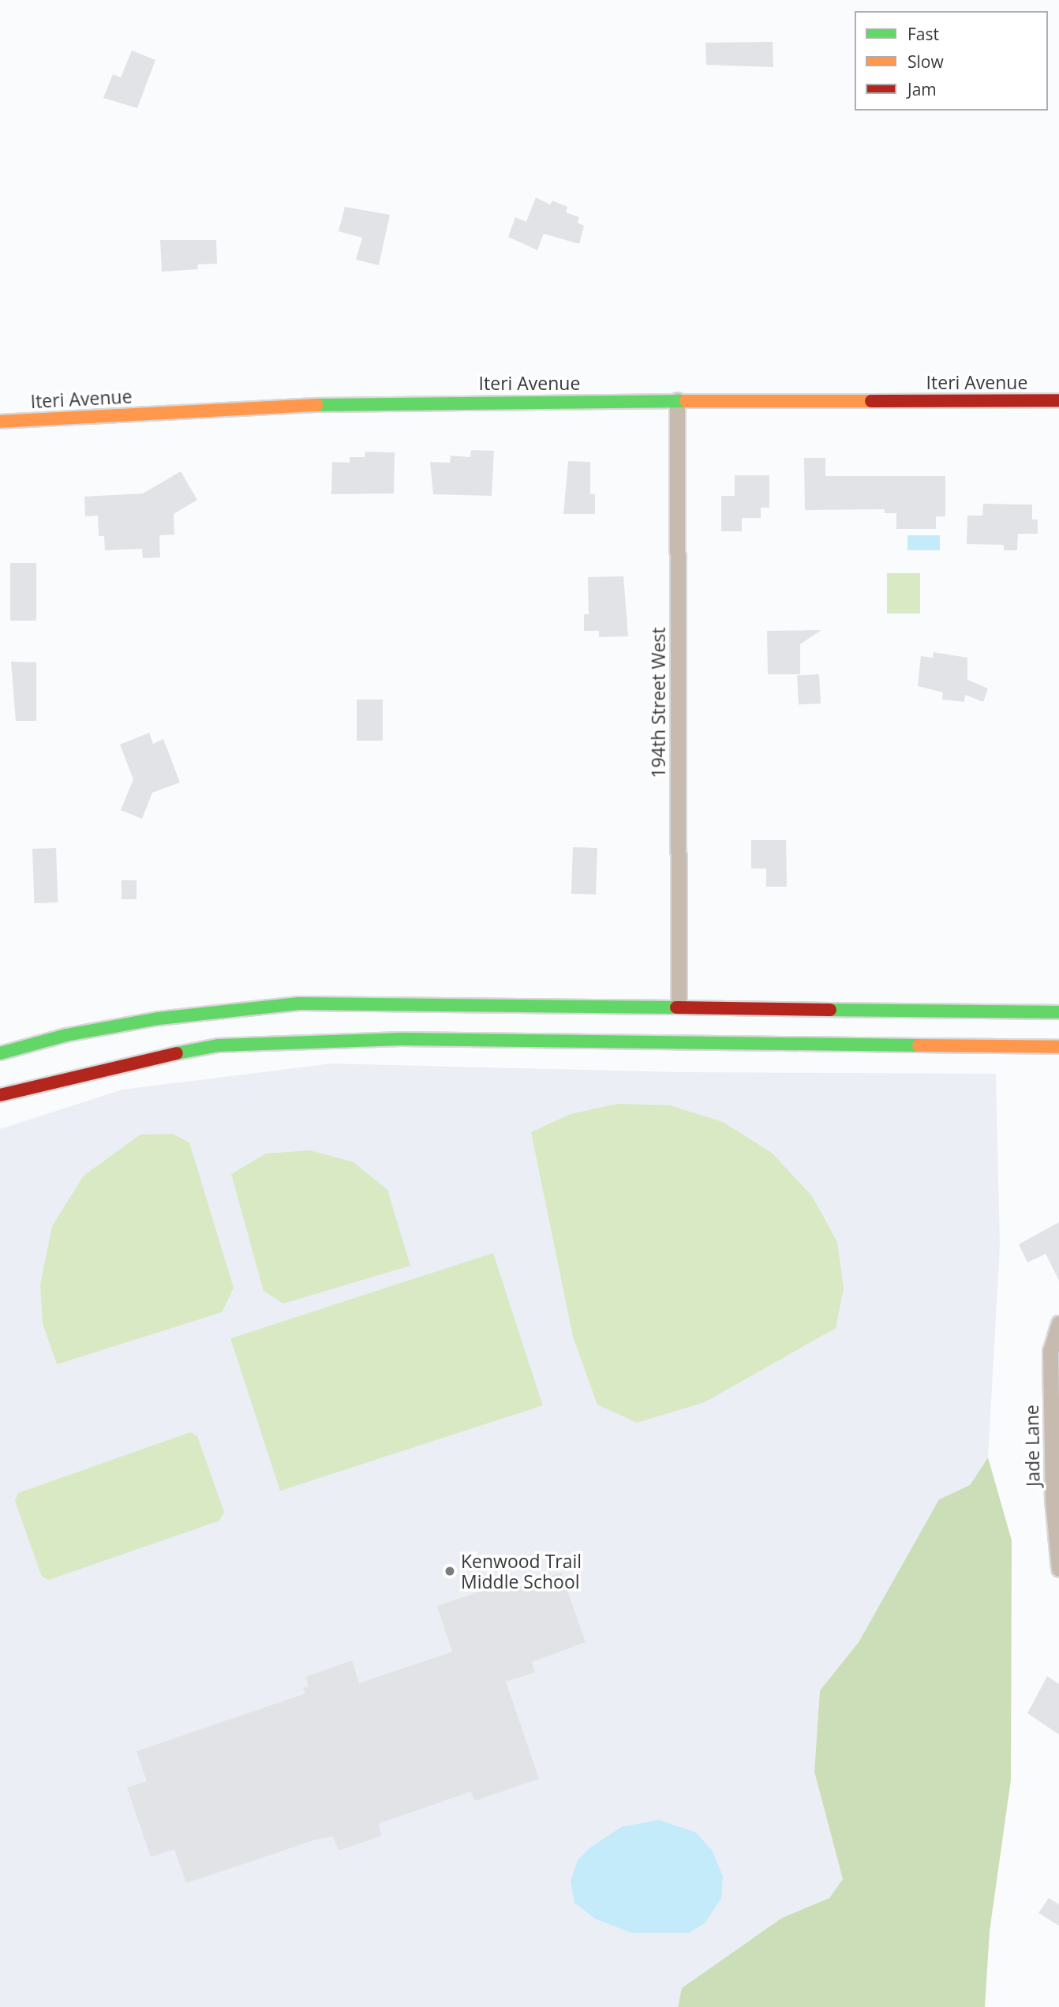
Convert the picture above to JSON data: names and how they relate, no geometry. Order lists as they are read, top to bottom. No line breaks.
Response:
{"streets":{"main road":["Iteri Avenue"],"street":["194th Street West","Jade Lane"]},"crossings":[["Iteri Avenue","194th Street West"]],"places":["Kenwood Trail Middle School"],"legend":["Fast","Slow","Jam"]}
